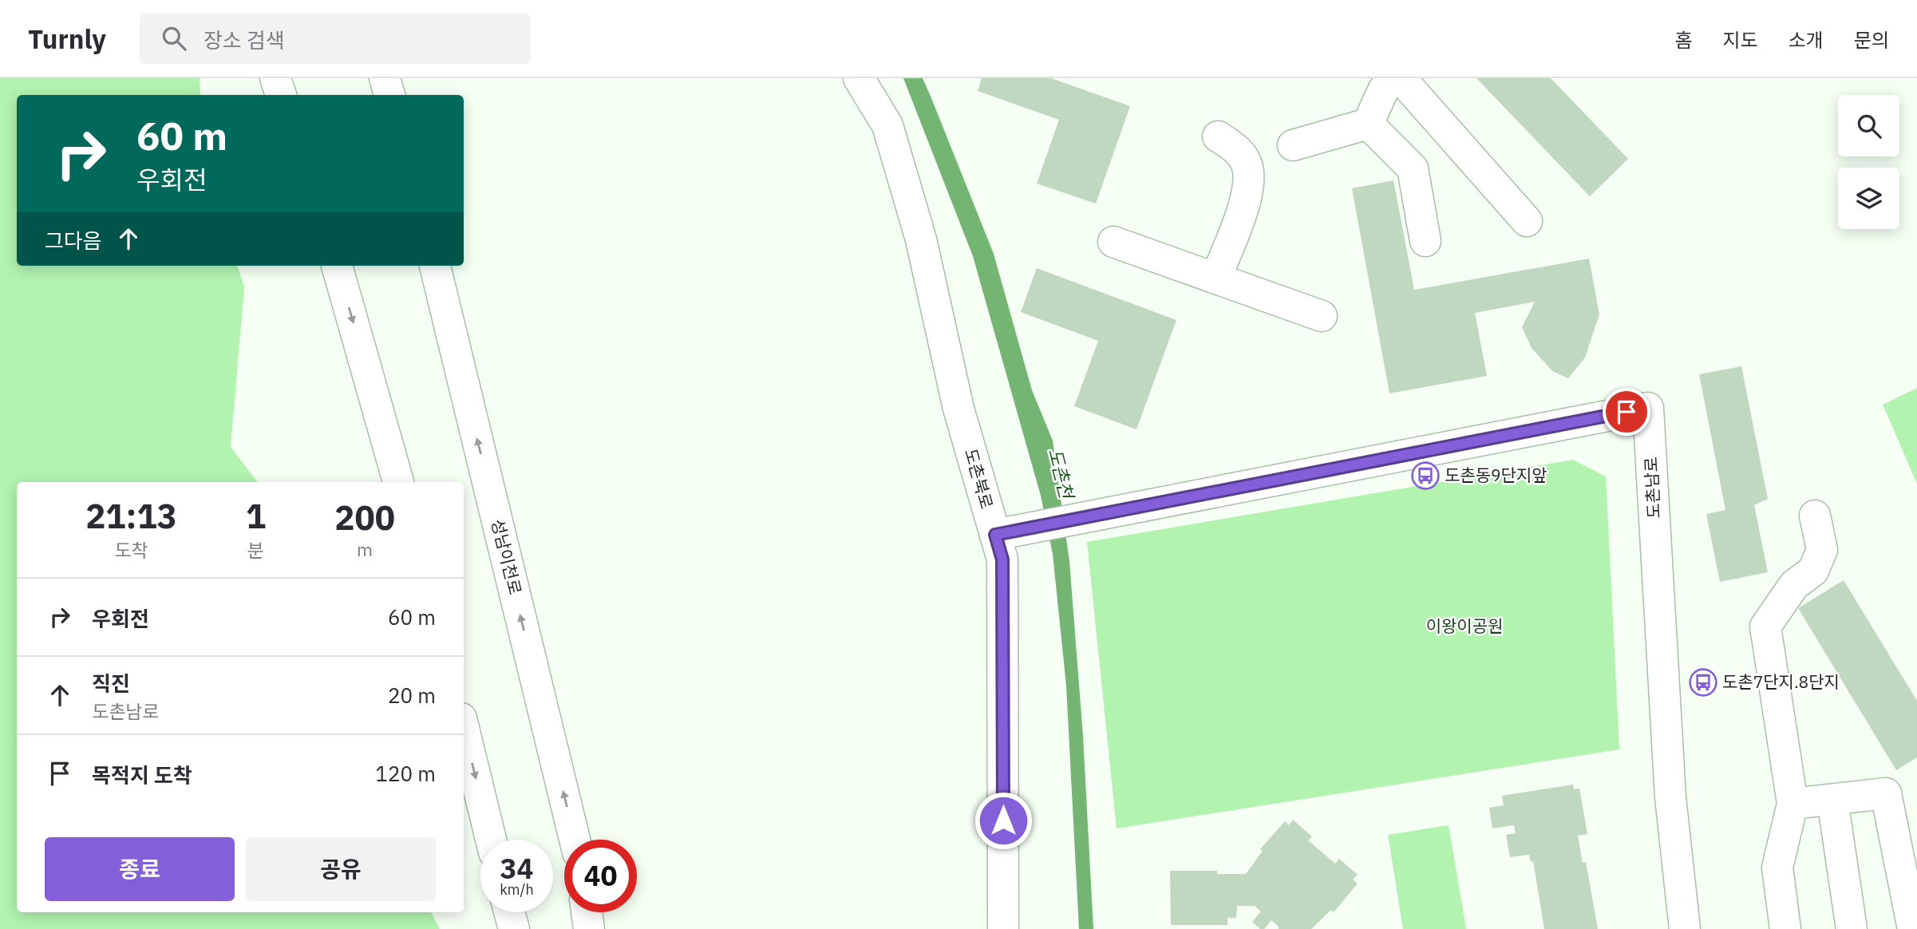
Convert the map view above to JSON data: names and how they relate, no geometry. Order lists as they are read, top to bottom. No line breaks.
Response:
{"streets":{"main road":["도촌북로","도촌남로","성남이천로"]},"crossings":[["도촌북로","도촌남로"]],"water":["도촌천"],"parks":["이왕이공원"],"places":{"bus stop":["도촌동9단지앞","도촌7단지.8단지"]},"page":{"header":"Turnly","search":"장소 검색","nav":["홈","지도","소개","문의"],"turn":["60 m","우회전"],"then":"그다음","eta":["21:13","도착","1","분","200","m"],"list":[{"name":"우회전","value":"60 m"},{"name":"직진","note":"도촌남로","value":"20 m"},{"name":"목적지 도착","value":"120 m"}],"buttons":["종료","공유"],"speed":"34 km/h","limit":"40"}}
